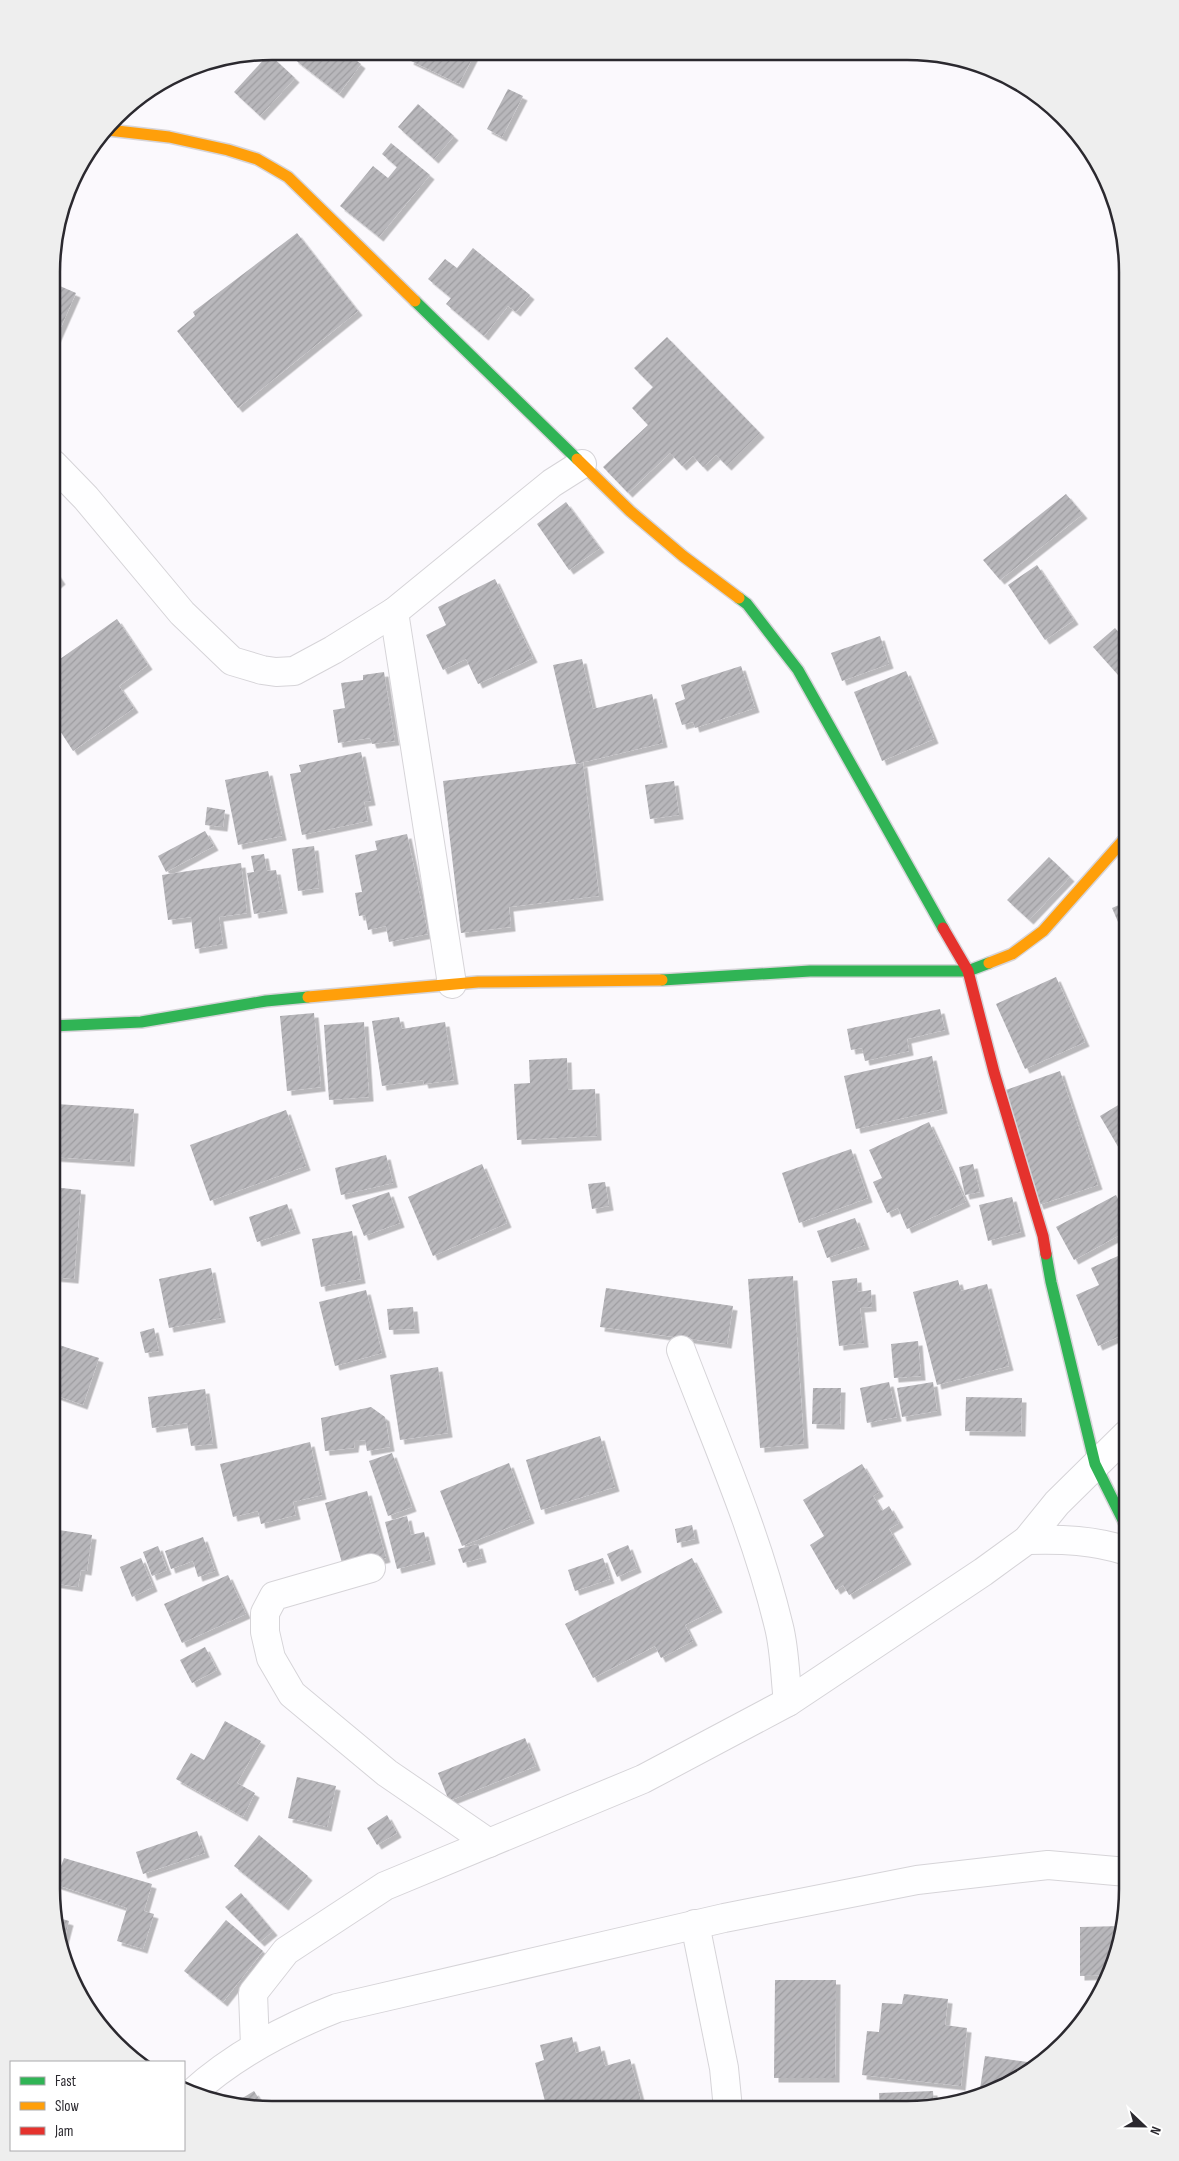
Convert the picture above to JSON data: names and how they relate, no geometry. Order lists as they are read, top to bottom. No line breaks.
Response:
{"legend":["Fast","Slow","Jam"],"north":"right"}
